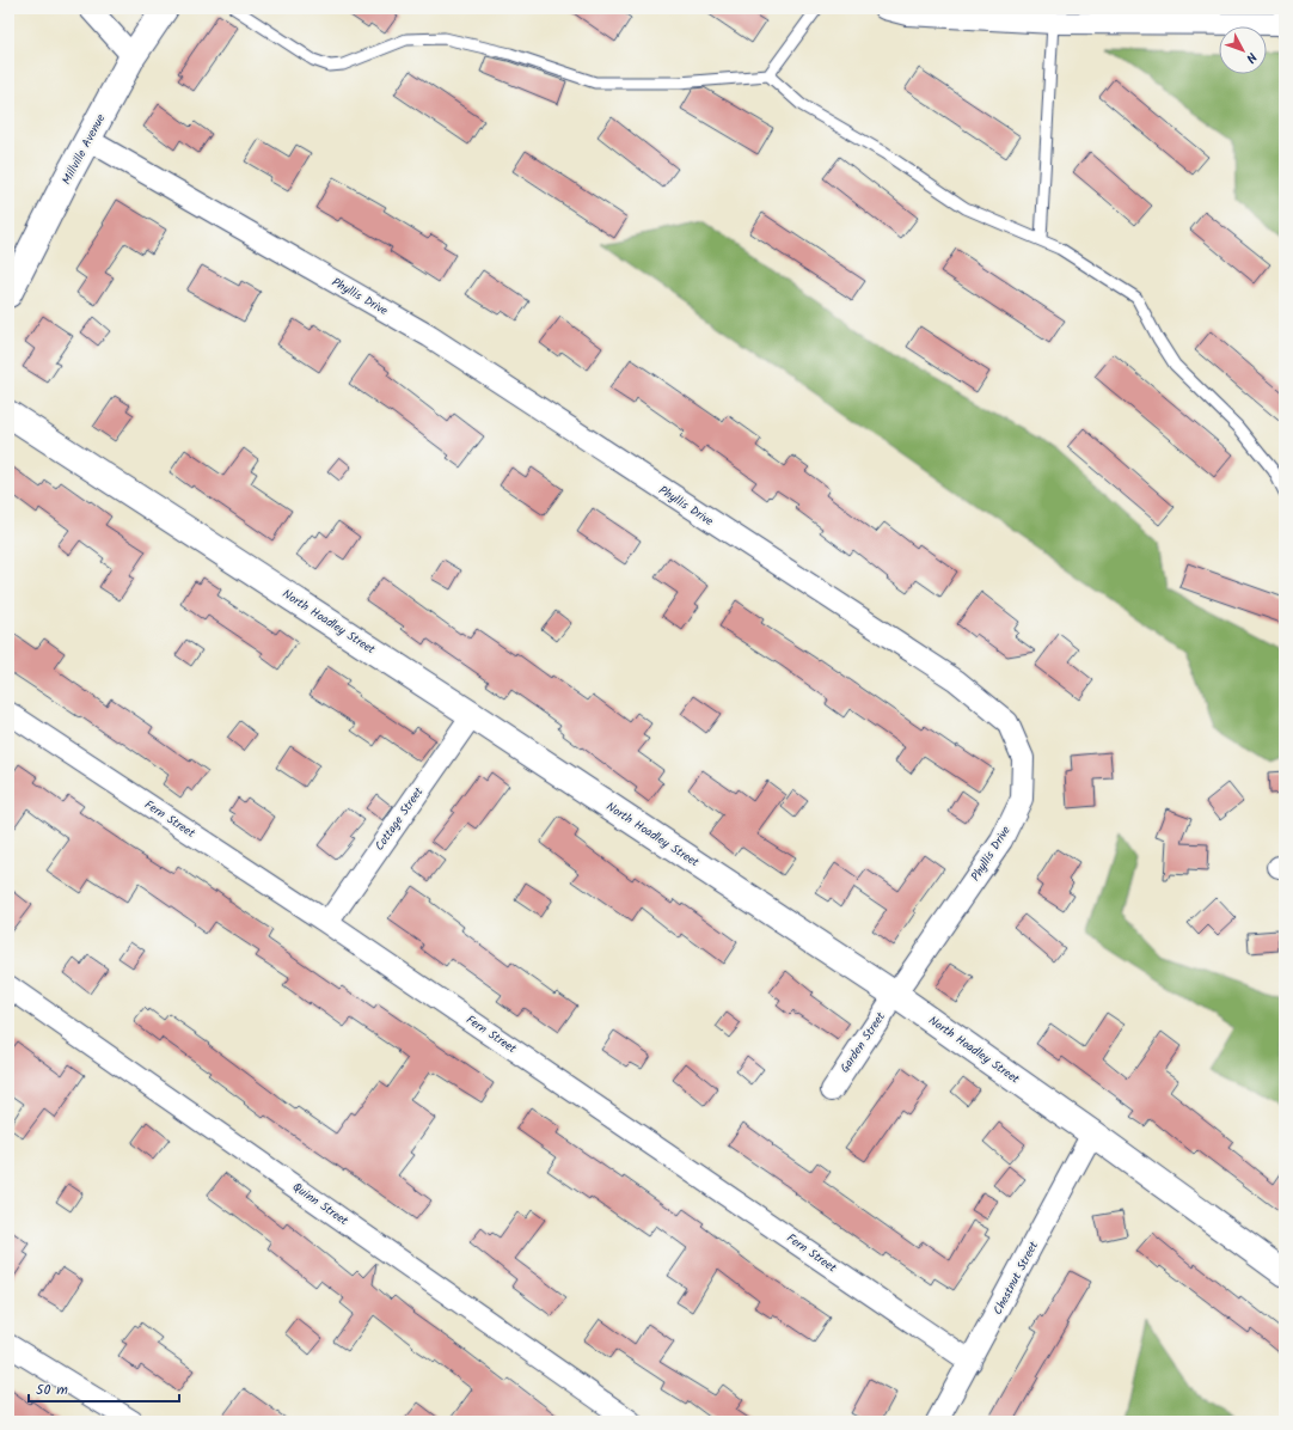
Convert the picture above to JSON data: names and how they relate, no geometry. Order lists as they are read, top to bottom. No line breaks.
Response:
{"streets":{"street":["Millville Avenue","Phyllis Drive","North Hoadley Street","Fern Street","Cottage Street","Garden Street","Quinn Street","Chestnut Street"]},"crossings":[["Millville Avenue","Phyllis Drive"],["Phyllis Drive","North Hoadley Street"],["Phyllis Drive","Garden Street"],["North Hoadley Street","Cottage Street"],["North Hoadley Street","Garden Street"],["North Hoadley Street","Chestnut Street"],["Fern Street","Cottage Street"],["Fern Street","Chestnut Street"]],"scale_bar":"50 m","north":"bottom right"}
